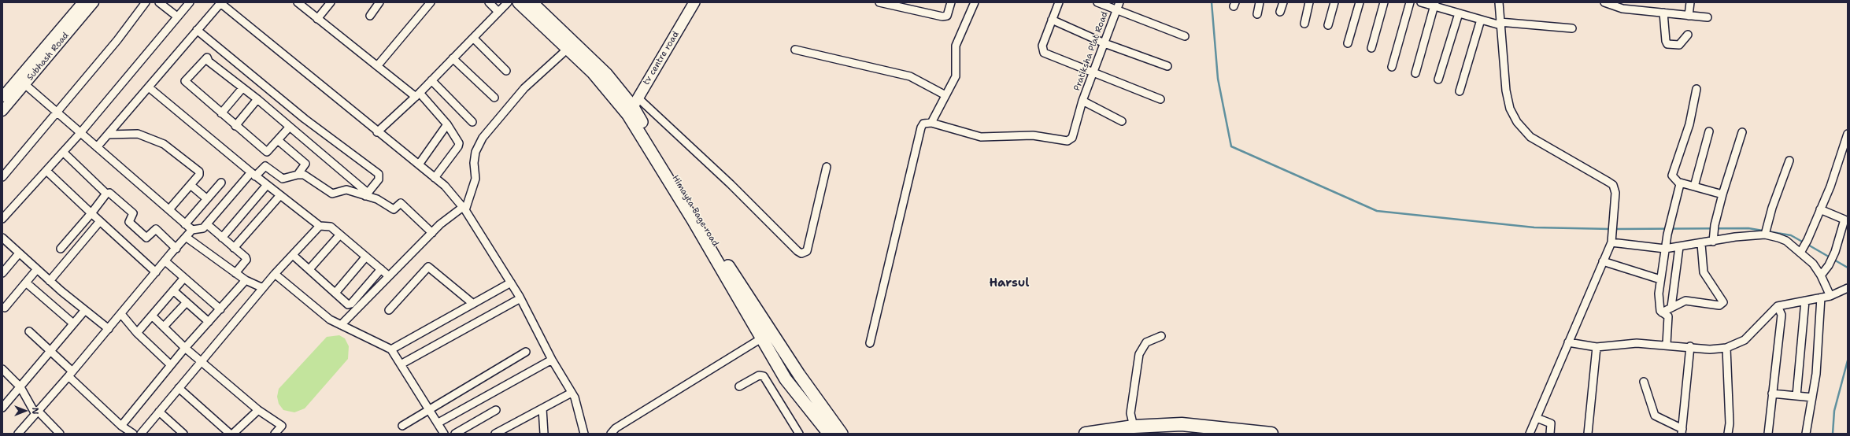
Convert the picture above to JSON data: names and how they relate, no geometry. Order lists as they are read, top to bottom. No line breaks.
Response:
{"streets":{"main road":["tv centre road","Himayta Bage road"],"street":["Pratiksha Plat Road","Subhash Road"]},"crossings":[["tv centre road","Himayta Bage road"]],"districts":["Harsul"],"north":"right"}
